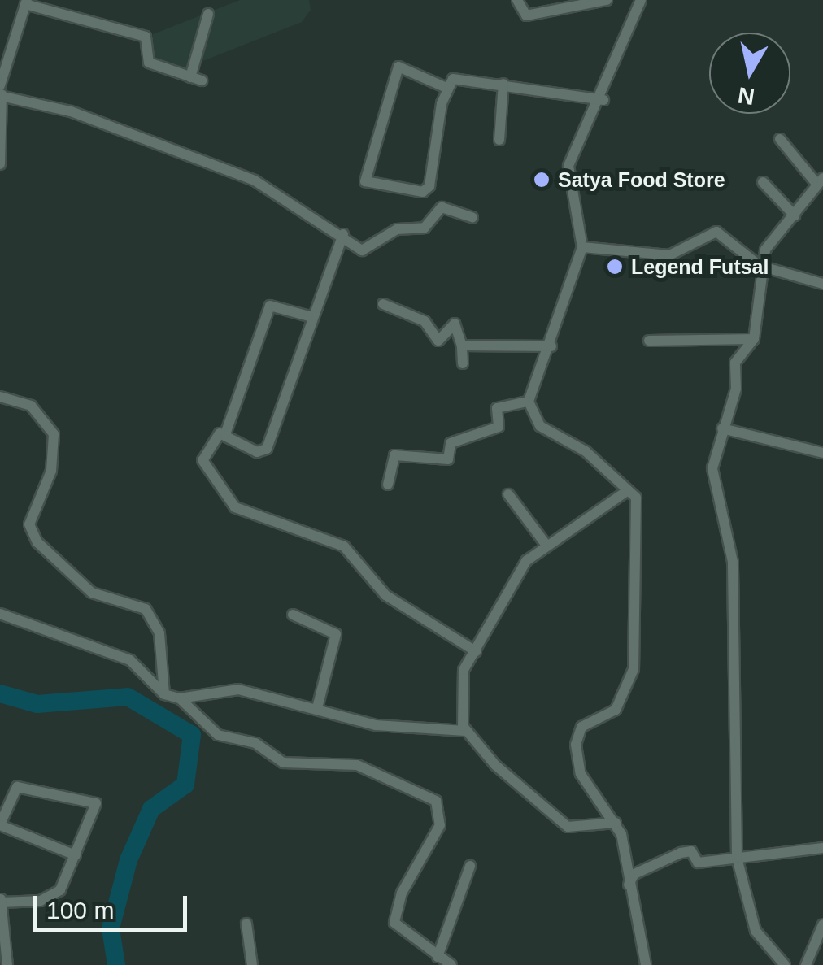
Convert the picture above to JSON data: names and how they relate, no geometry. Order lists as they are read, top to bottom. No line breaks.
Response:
{"places":["Satya Food Store","Legend Futsal"],"scale_bar":"100 m","north":"bottom"}
